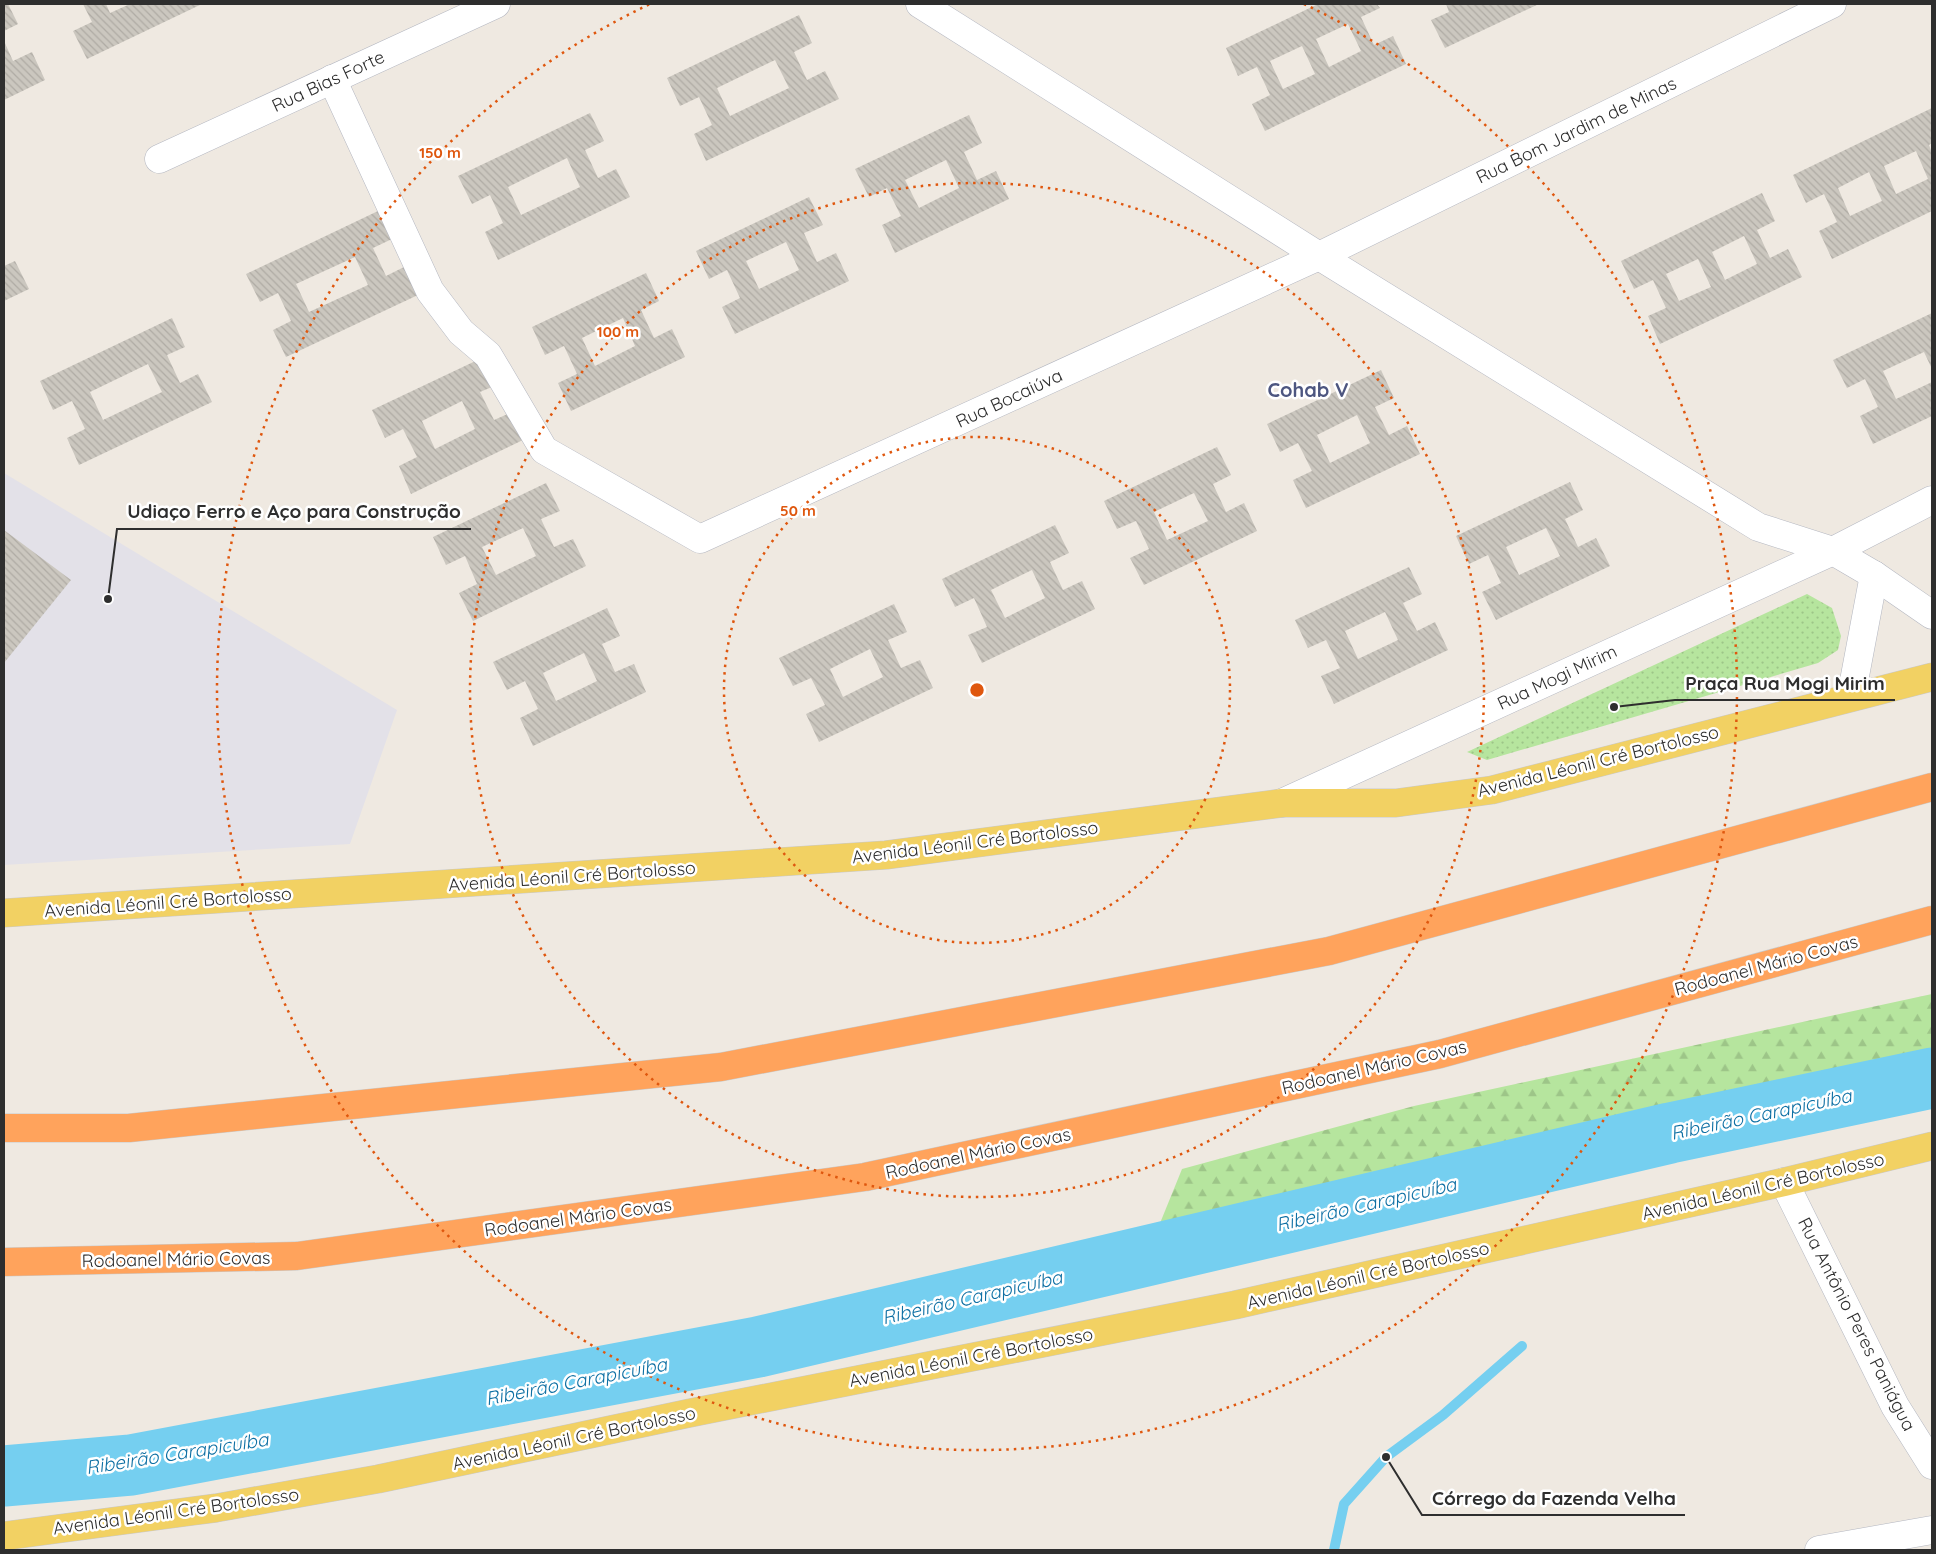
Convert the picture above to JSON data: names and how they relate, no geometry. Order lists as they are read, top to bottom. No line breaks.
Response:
{"streets":{"highway":["Rodoanel Mário Covas"],"main road":["Avenida Léonil Cré Bortolosso"],"street":["Rua Bias Forte","Rua Bom Jardim de Minas","Rua Bocaiúva","Rua Mogi Mirim","Rua Antônio Peres Paniágua"]},"crossings":[["Rua Bias Forte","Rua Bocaiúva"],["Rua Bom Jardim de Minas","Rua Bocaiúva"],["Rua Mogi Mirim","Avenida Léonil Cré Bortolosso"],["Avenida Léonil Cré Bortolosso","Rua Antônio Peres Paniágua"]],"districts":["Cohab V"],"water":["Ribeirão Carapicuíba"],"places":["Udiaço Ferro e Aço para Construção","Praça Rua Mogi Mirim","Córrego da Fazenda Velha"],"rings":["150 m","100 m","50 m"]}
